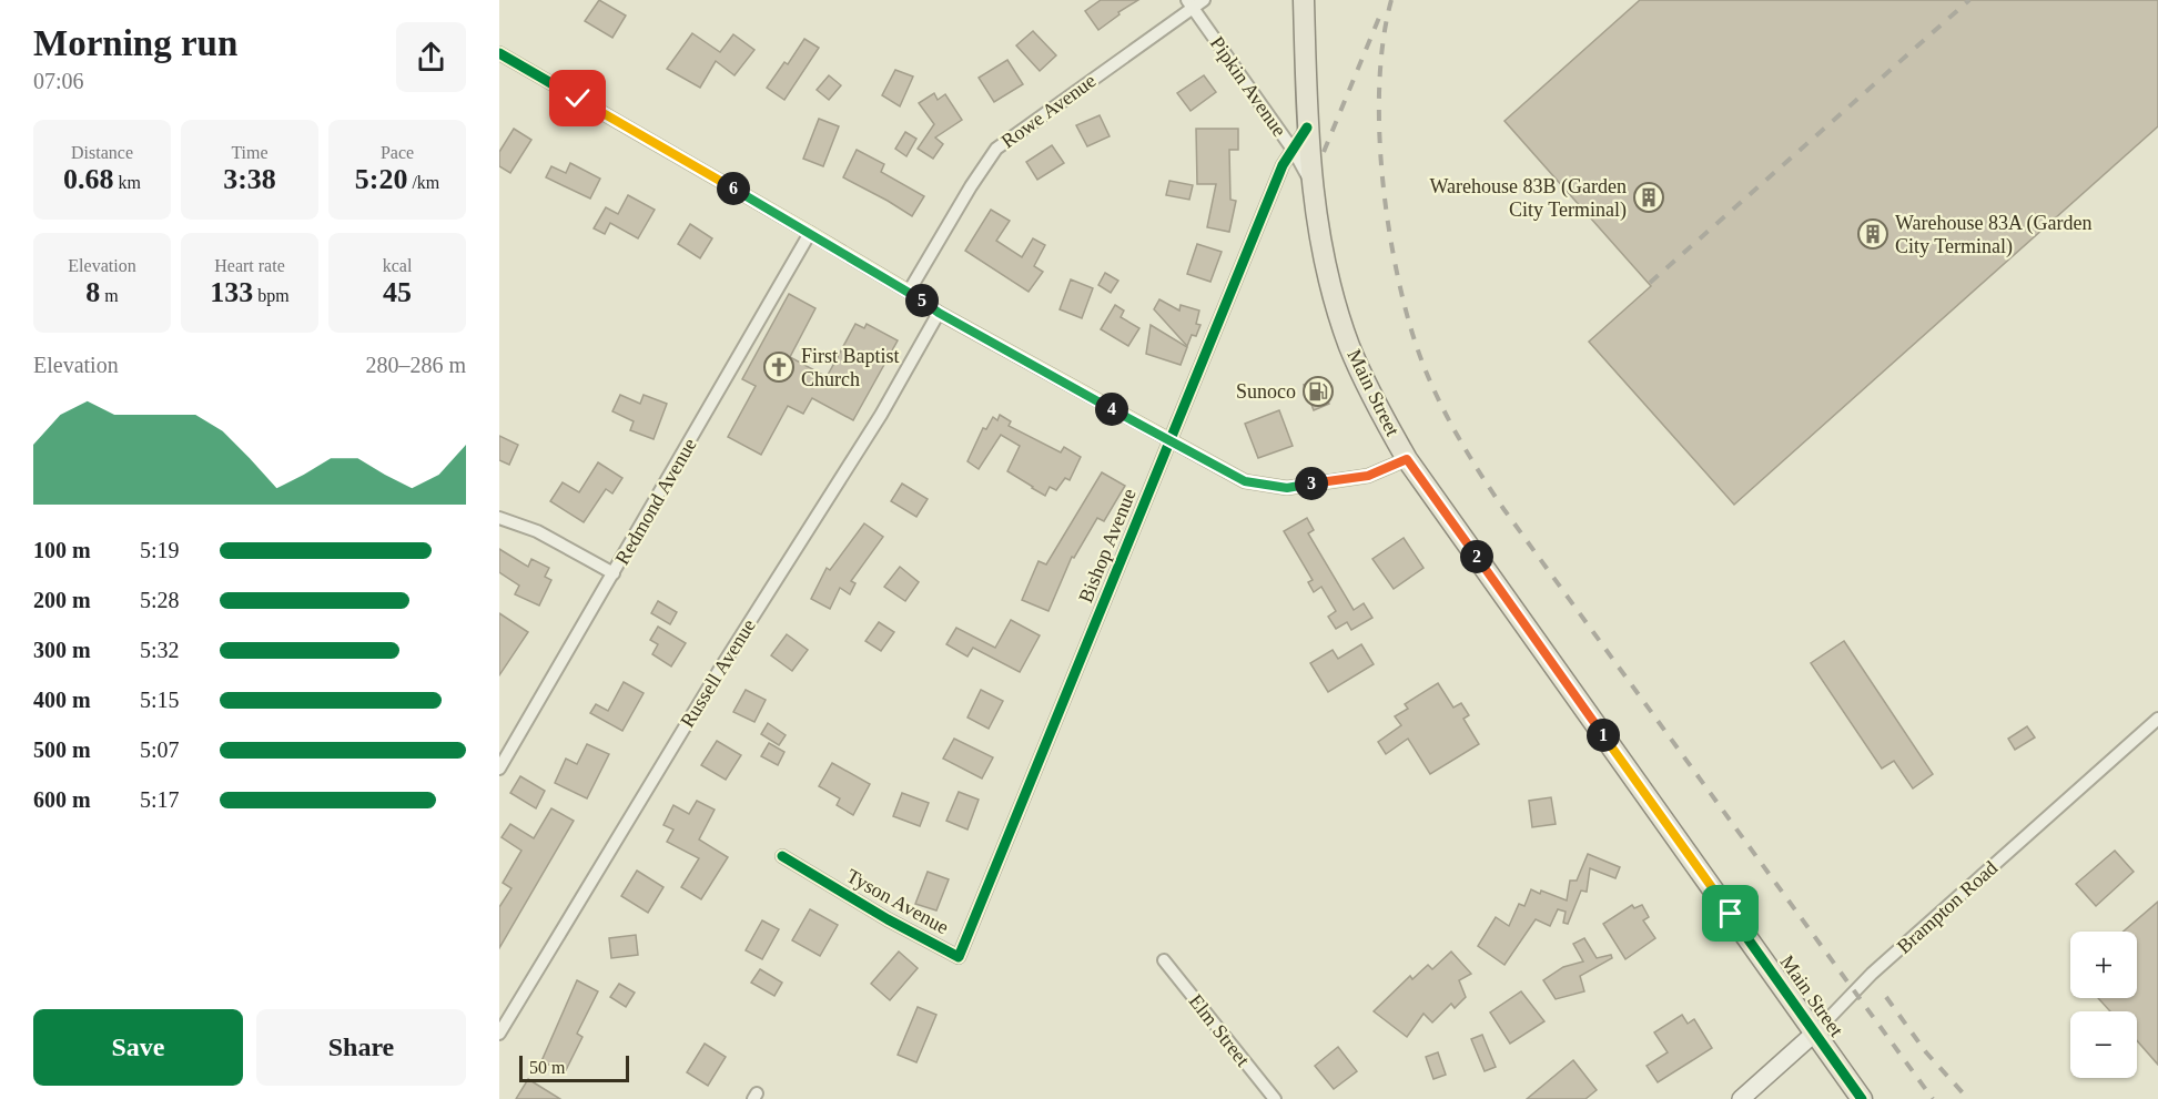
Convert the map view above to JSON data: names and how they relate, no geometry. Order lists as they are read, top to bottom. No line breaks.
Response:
{"streets":{"main road":["Main Street","Brampton Road"],"street":["Pipkin Avenue","Rowe Avenue","Redmond Avenue","Bishop Avenue","Russell Avenue","Tyson Avenue","Elm Street"]},"crossings":[["Pipkin Avenue","Rowe Avenue"],["Pipkin Avenue","Main Street"],["Pipkin Avenue","Bishop Avenue"],["Main Street","Bishop Avenue"],["Main Street","Brampton Road"],["Bishop Avenue","Tyson Avenue"]],"places":{"building":["Warehouse 83B (Garden City Terminal)","Warehouse 83A (Garden City Terminal)"],"church":["First Baptist Church"],"fuel station":["Sunoco"]},"scale_bar":"50 m","page":{"heading":["Morning run","07:06"],"stats":[["Distance","0.68 km"],["Time","3:38"],["Pace","5:20 /km"],["Elevation","8 m"],["Heart rate","133 bpm"],["kcal","45"]],"pins":["6","5","4","3","2","1"],"chart":["Elevation","280–286 m"],"list":[{"name":"100 m","note":"5:19"},{"name":"200 m","note":"5:28"},{"name":"300 m","note":"5:32"},{"name":"400 m","note":"5:15"},{"name":"500 m","note":"5:07"},{"name":"600 m","note":"5:17"}],"map_buttons":["+","−"],"buttons":["Save","Share"],"scale":"50 m"}}
